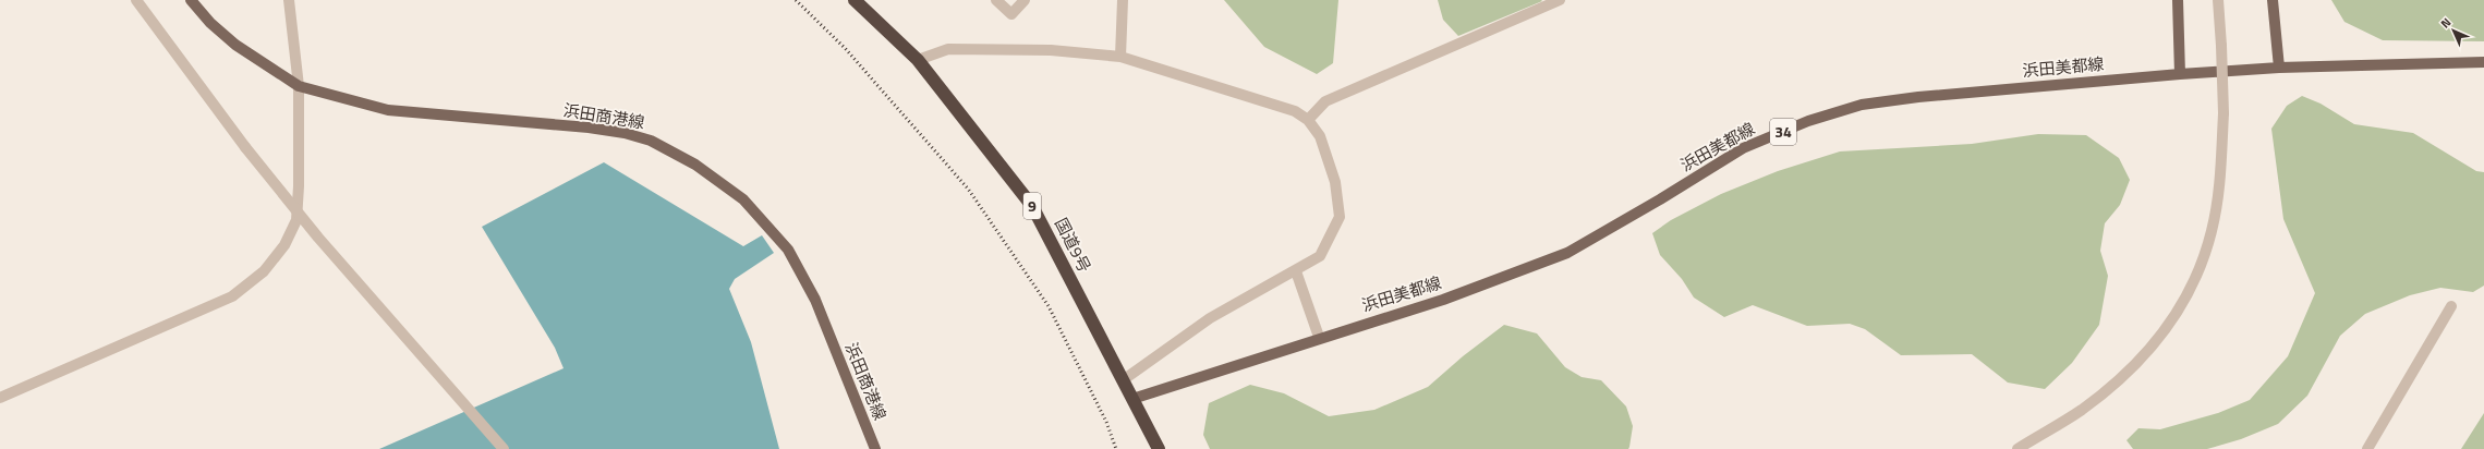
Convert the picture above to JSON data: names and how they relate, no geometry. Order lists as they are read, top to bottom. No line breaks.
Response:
{"streets":{"highway":["9","国道9号"],"main road":["浜田美都線","浜田商港線","34"]},"crossings":[["浜田美都線","国道9号"]],"north":"top left"}
